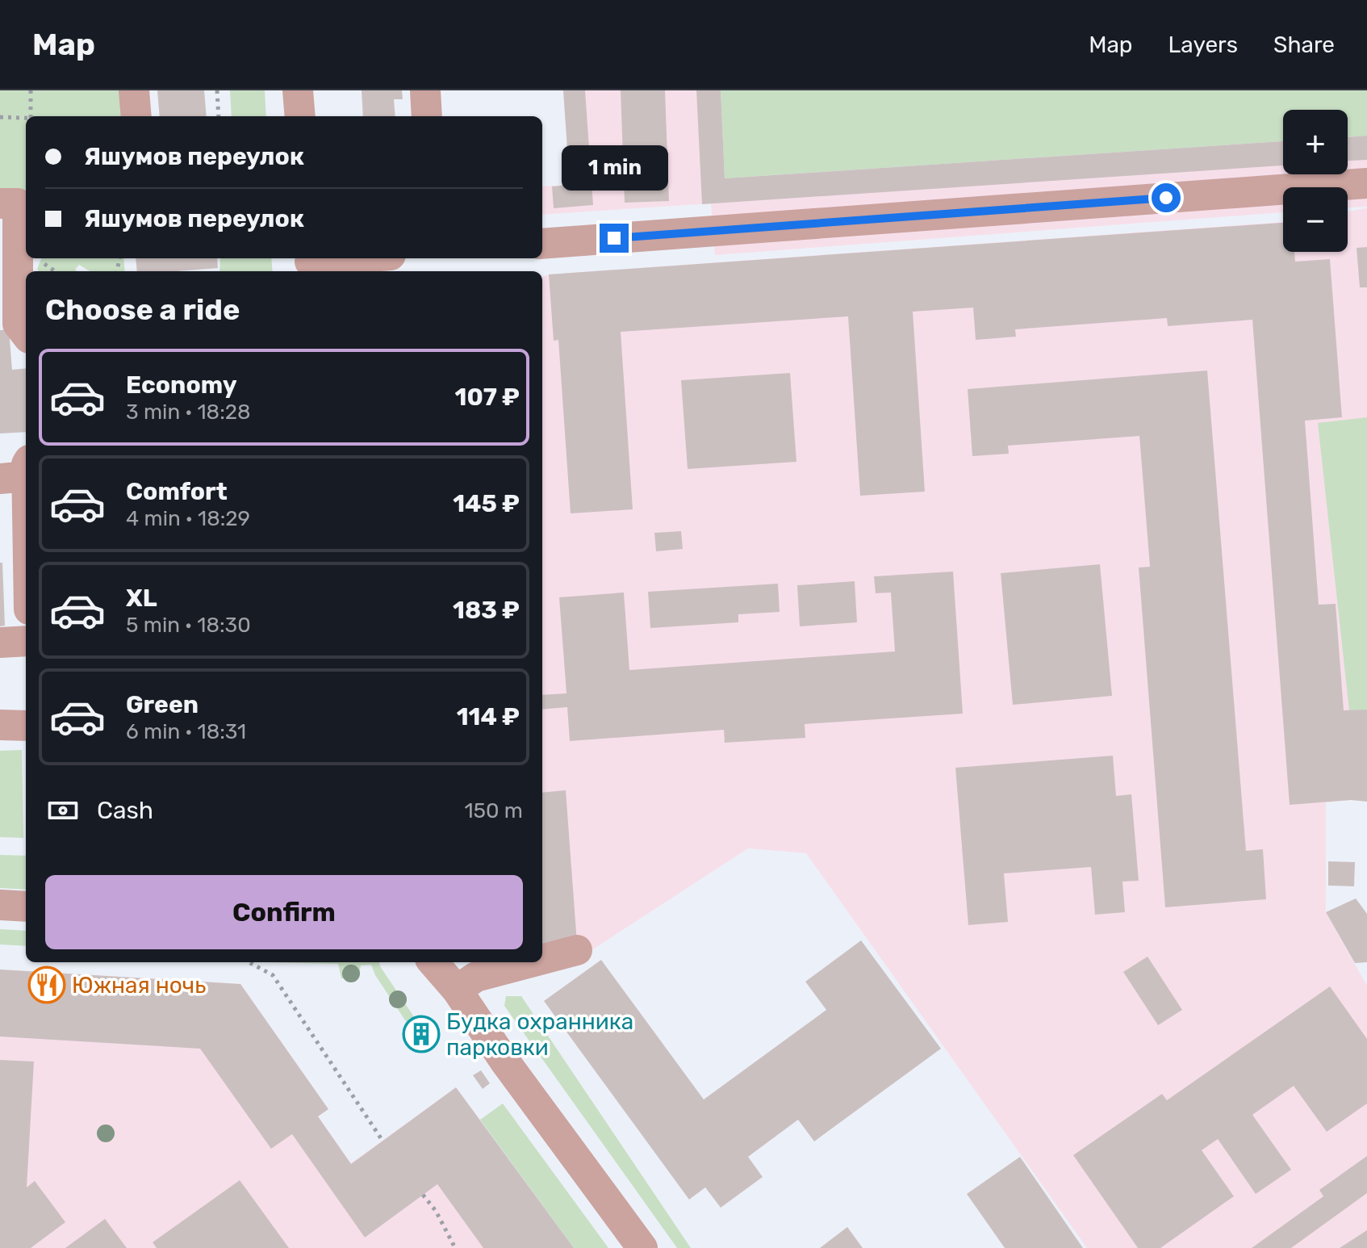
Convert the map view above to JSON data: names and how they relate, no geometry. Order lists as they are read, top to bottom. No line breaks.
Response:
{"places":{"restaurant":["Южная ночь"],"building":["Будка охранника парковки"]},"page":{"header":"Map","nav":["Map","Layers","Share"],"map_buttons":["+","−"],"banner":["Яшумов переулок","Яшумов переулок"],"bubble":"1 min","heading":"Choose a ride","list":[{"name":"Economy","note":"3 min · 18:28","value":"107 ₽"},{"name":"Comfort","note":"4 min · 18:29","value":"145 ₽"},{"name":"XL","note":"5 min · 18:30","value":"183 ₽"},{"name":"Green","note":"6 min · 18:31","value":"114 ₽"}],"pay":["Cash","150 m"],"buttons":"Confirm"}}
